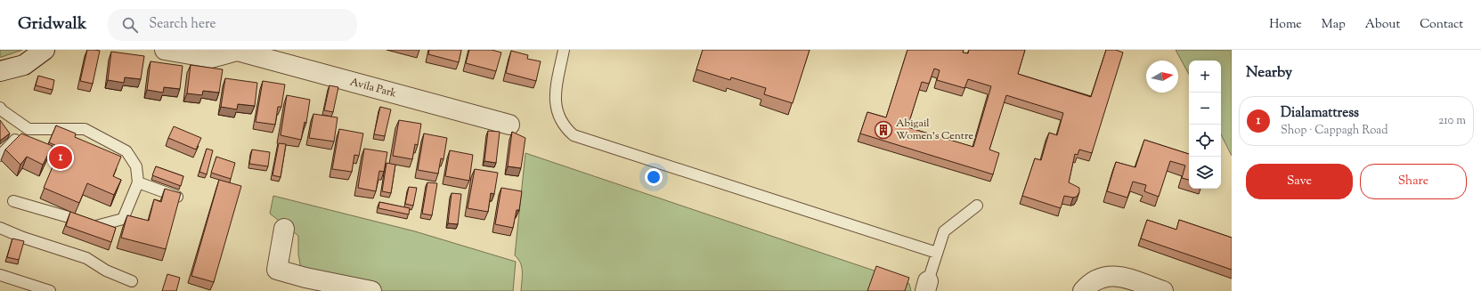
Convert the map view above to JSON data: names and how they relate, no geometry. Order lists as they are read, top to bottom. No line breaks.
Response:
{"streets":{"street":["Avila Park"]},"places":{"building":["Abigail Women's Centre"]},"north":"right","page":{"header":"Gridwalk","search":"Search here","nav":["Home","Map","About","Contact"],"heading":"Nearby","map_buttons":["+","−"],"list":[{"mark":"1","name":"Dialamattress","note":"Shop · Cappagh Road","value":"210 m"}],"pins":"1","buttons":["Save","Share"]}}
